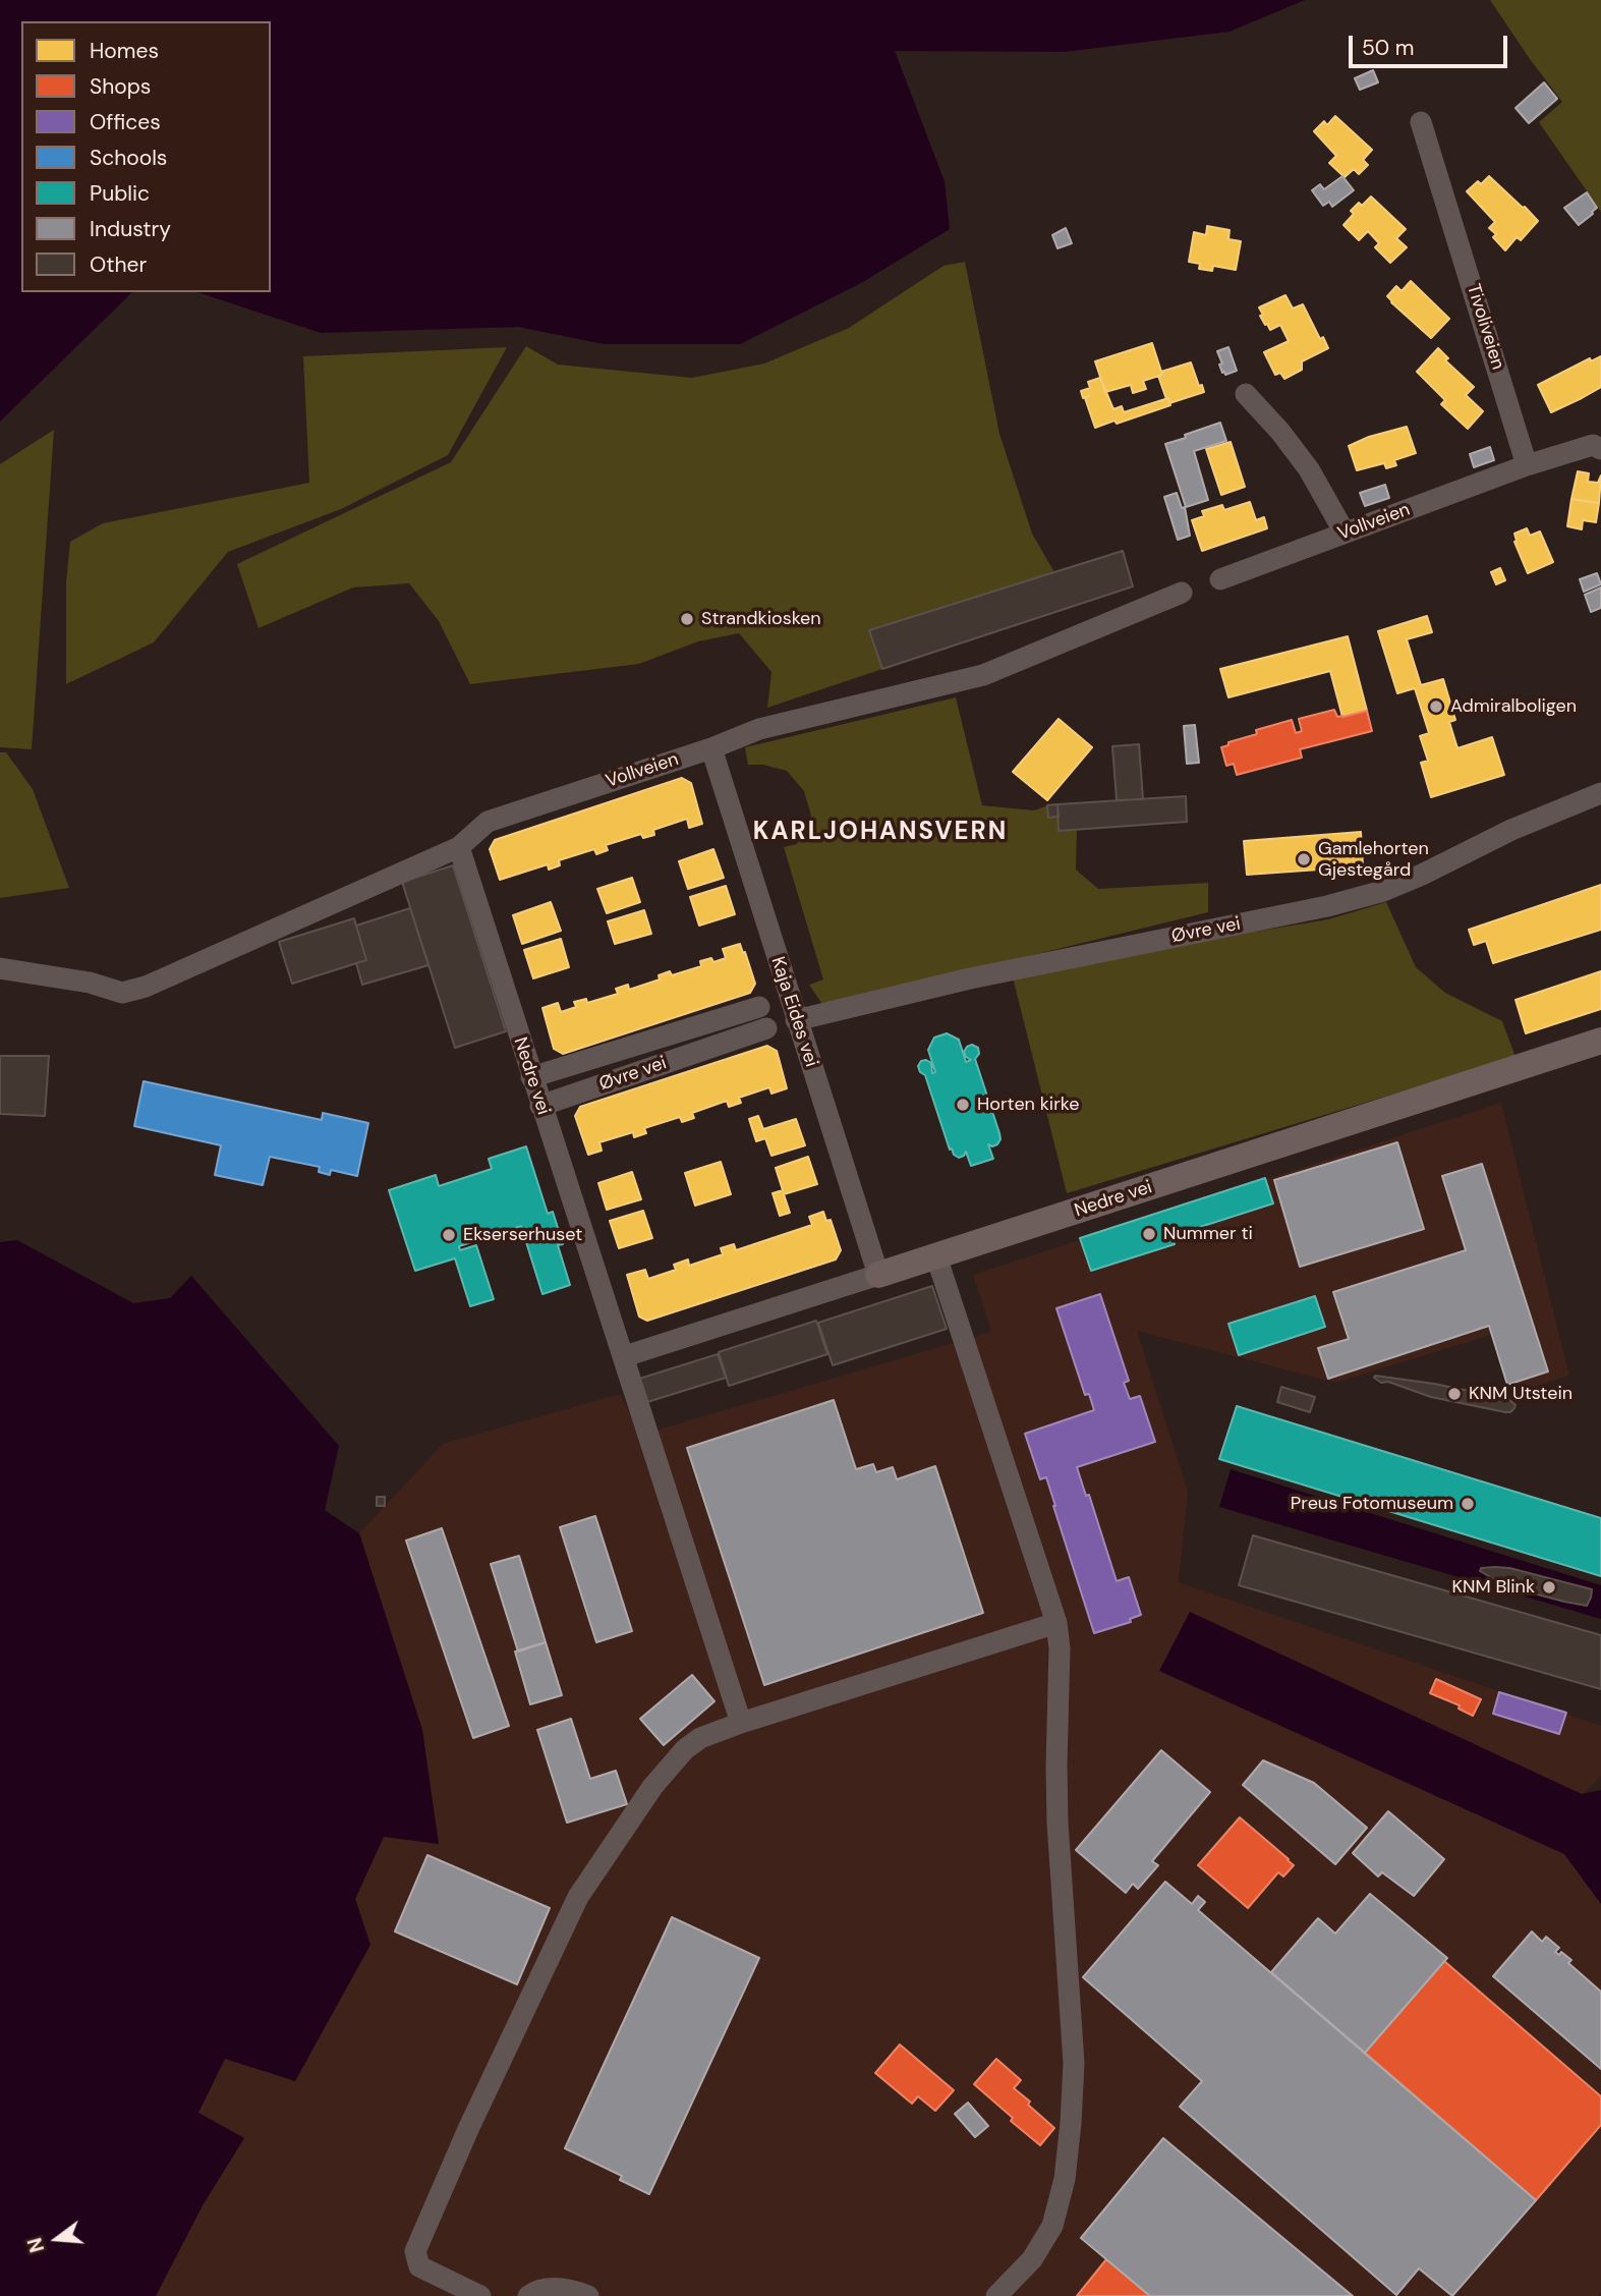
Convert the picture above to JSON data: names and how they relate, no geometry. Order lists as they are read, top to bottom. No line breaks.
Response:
{"streets":{"main road":["Nedre vei"],"street":["Tivoliveien","Vollveien","Øvre vei","Kaja Eides vei"]},"crossings":[["Tivoliveien","Vollveien"],["Vollveien","Kaja Eides vei"],["Vollveien","Nedre vei"],["Øvre vei","Kaja Eides vei"],["Øvre vei","Nedre vei"],["Kaja Eides vei","Nedre vei"]],"districts":["KARLJOHANSVERN"],"places":["Strandkiosken","Admiralboligen","Gamlehorten Gjestegård","Horten kirke","Nummer ti","Ekserserhuset","KNM Utstein","Preus Fotomuseum","KNM Blink"],"legend":["Homes","Shops","Offices","Schools","Public","Industry","Other"],"scale_bar":"50 m","north":"left"}
